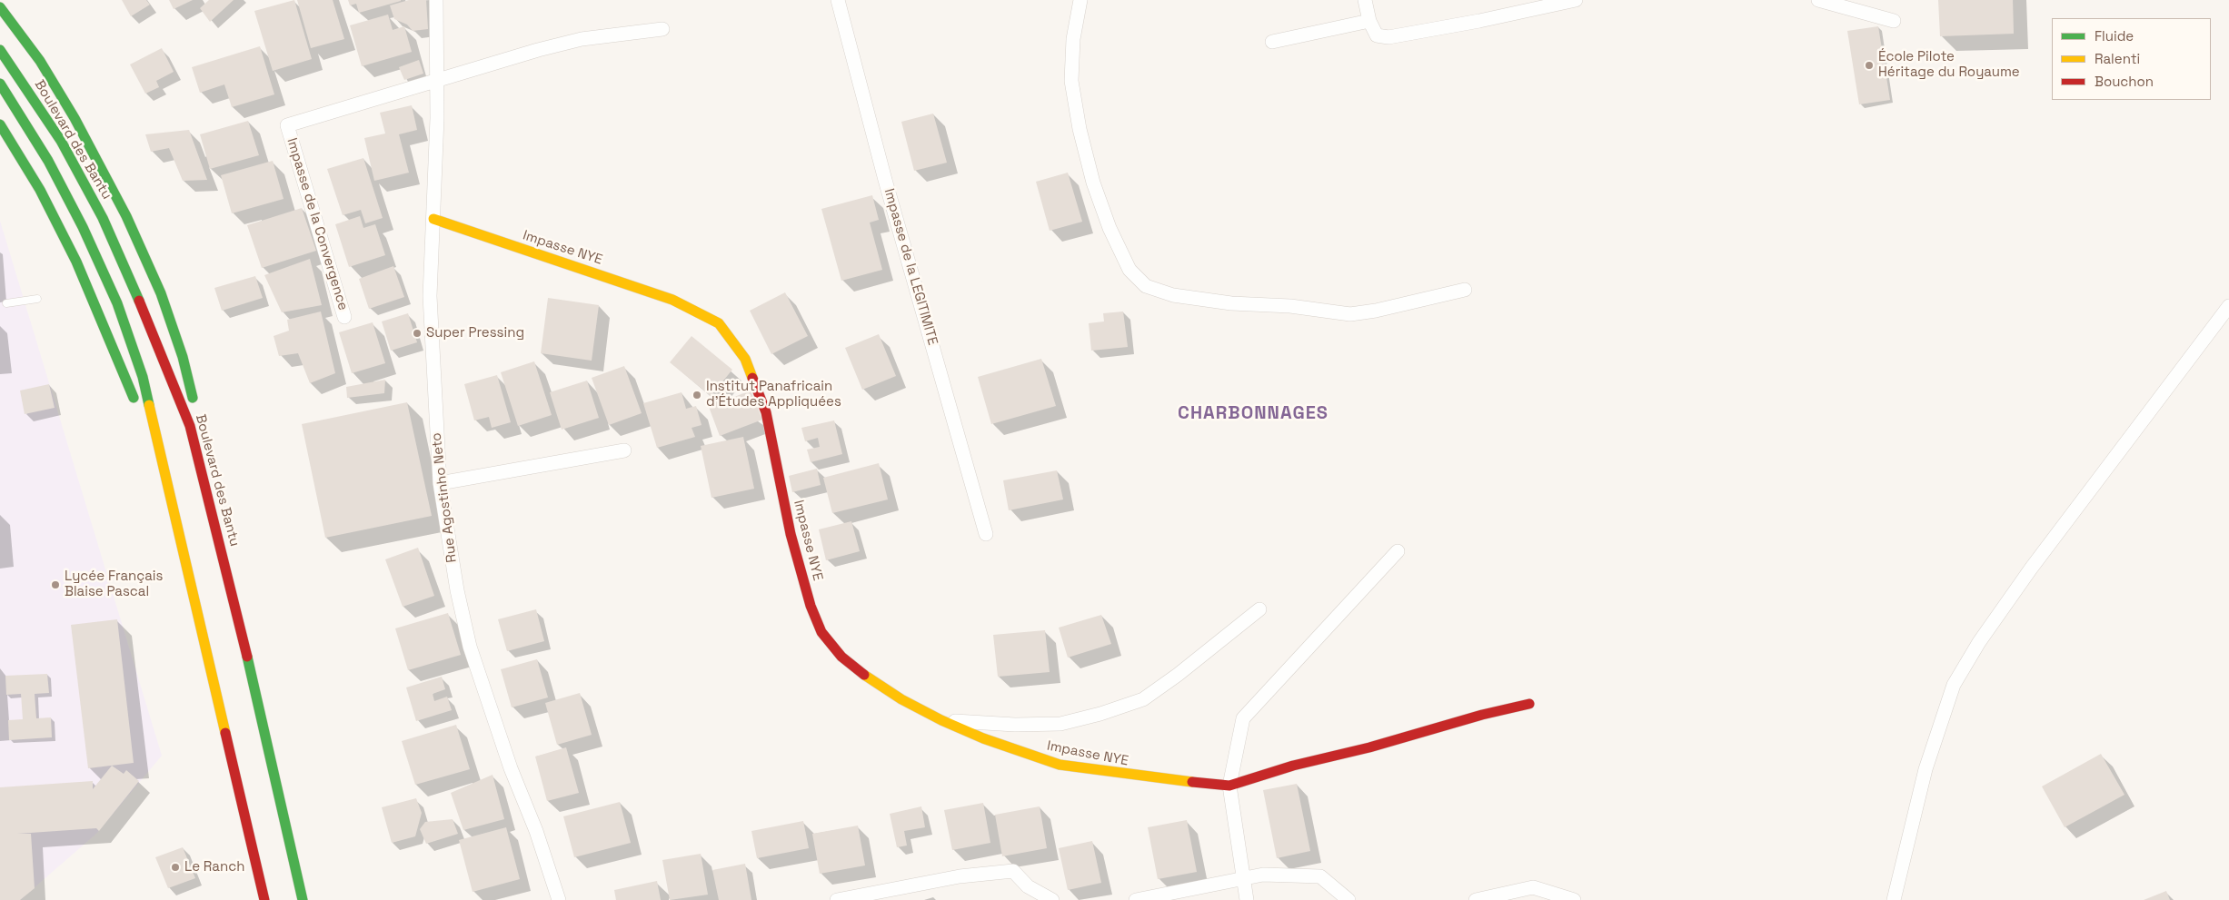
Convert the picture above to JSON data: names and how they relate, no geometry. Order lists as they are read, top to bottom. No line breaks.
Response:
{"streets":{"main road":["Boulevard des Bantu","Impasse NYE"],"street":["Impasse de la Convergence","Impasse de la LEGITIMITE","Rue Agostinho Neto"]},"crossings":[["Impasse de la Convergence","Rue Agostinho Neto"],["Impasse NYE","Rue Agostinho Neto"]],"districts":["CHARBONNAGES"],"places":["École Pilote Héritage du Royaume","Super Pressing","Institut Panafricain d'Études Appliquées","Lycée Français Blaise Pascal","Le Ranch"],"legend":["Fluide","Ralenti","Bouchon"]}
